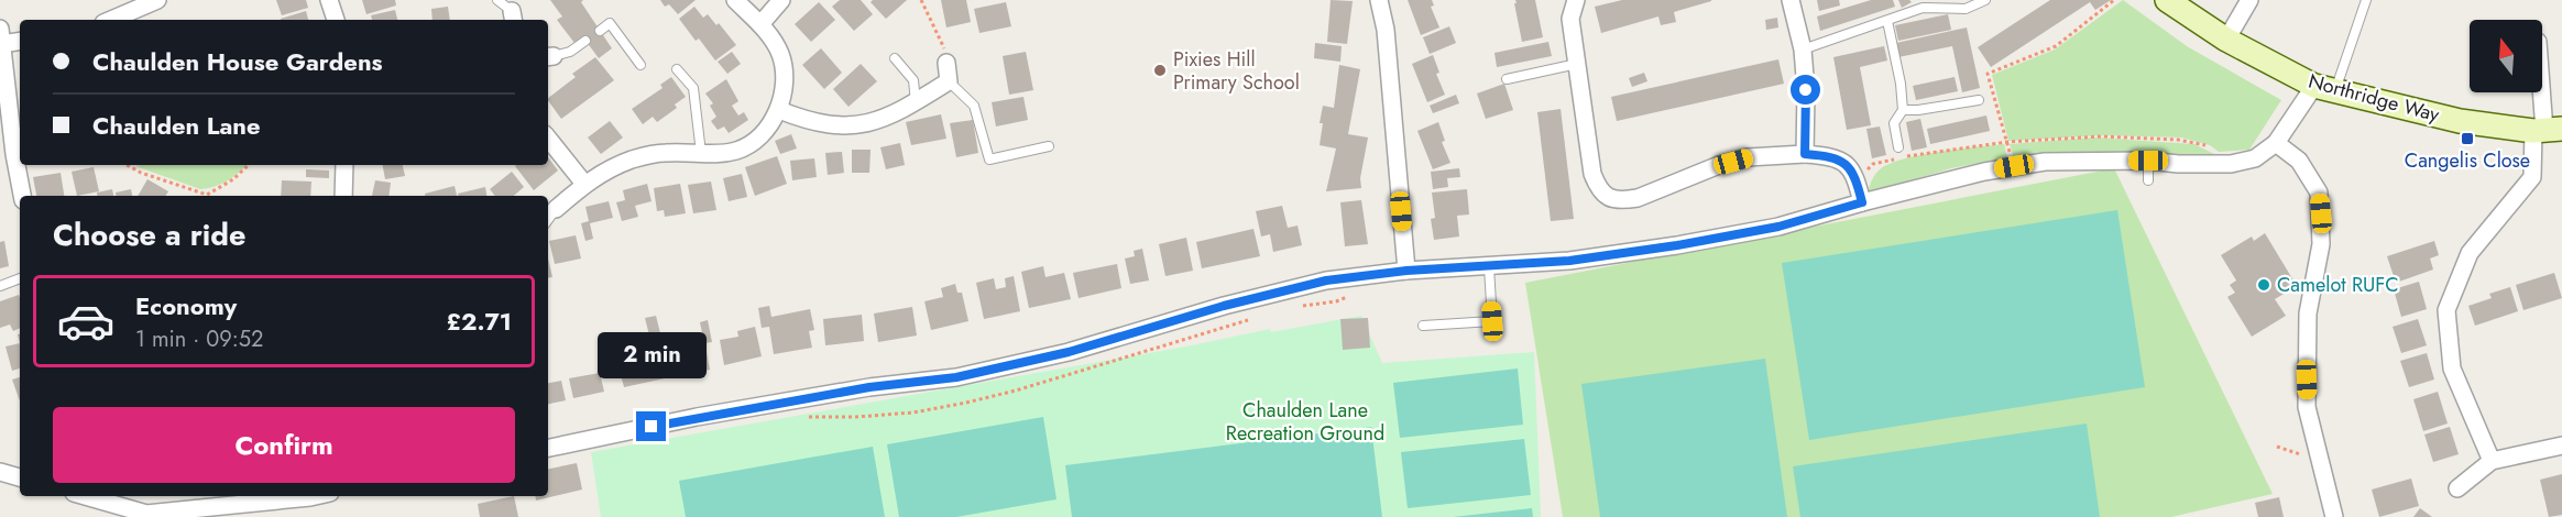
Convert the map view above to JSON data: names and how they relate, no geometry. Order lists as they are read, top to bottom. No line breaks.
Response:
{"streets":{"street":["Northridge Way"]},"parks":["Chaulden Lane Recreation Ground"],"places":{"other":["Pixies Hill Primary School","Camelot RUFC"],"transit":["Cangelis Close"]},"north":"top","page":{"banner":["Chaulden House Gardens","Chaulden Lane"],"heading":"Choose a ride","list":[{"name":"Economy","note":"1 min · 09:52","value":"£2.71"}],"bubble":"2 min","buttons":"Confirm"}}
